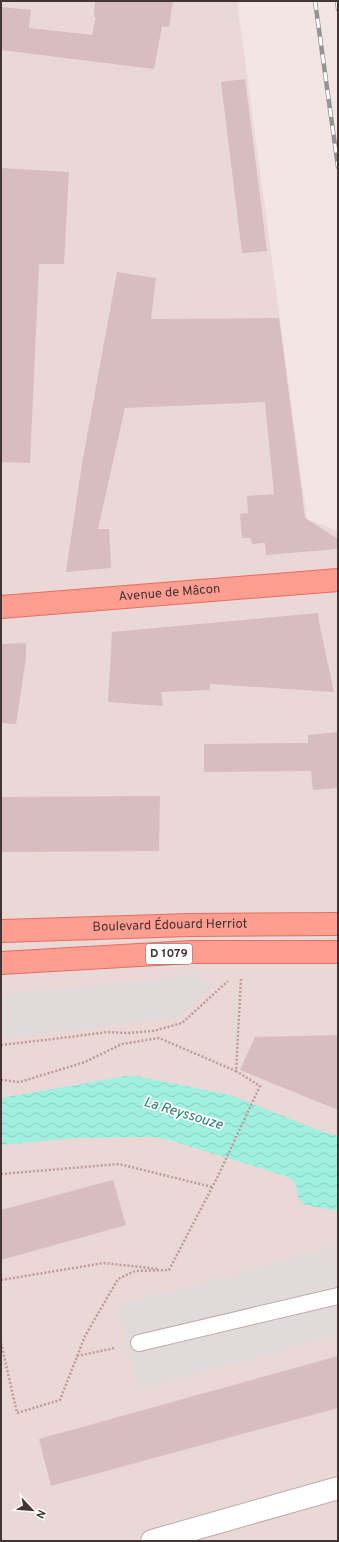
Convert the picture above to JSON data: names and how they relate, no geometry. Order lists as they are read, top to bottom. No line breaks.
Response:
{"streets":{"main road":["Avenue de Mâcon","Boulevard Édouard Herriot","D 1079"]},"water":["La Reyssouze"],"north":"bottom right"}
